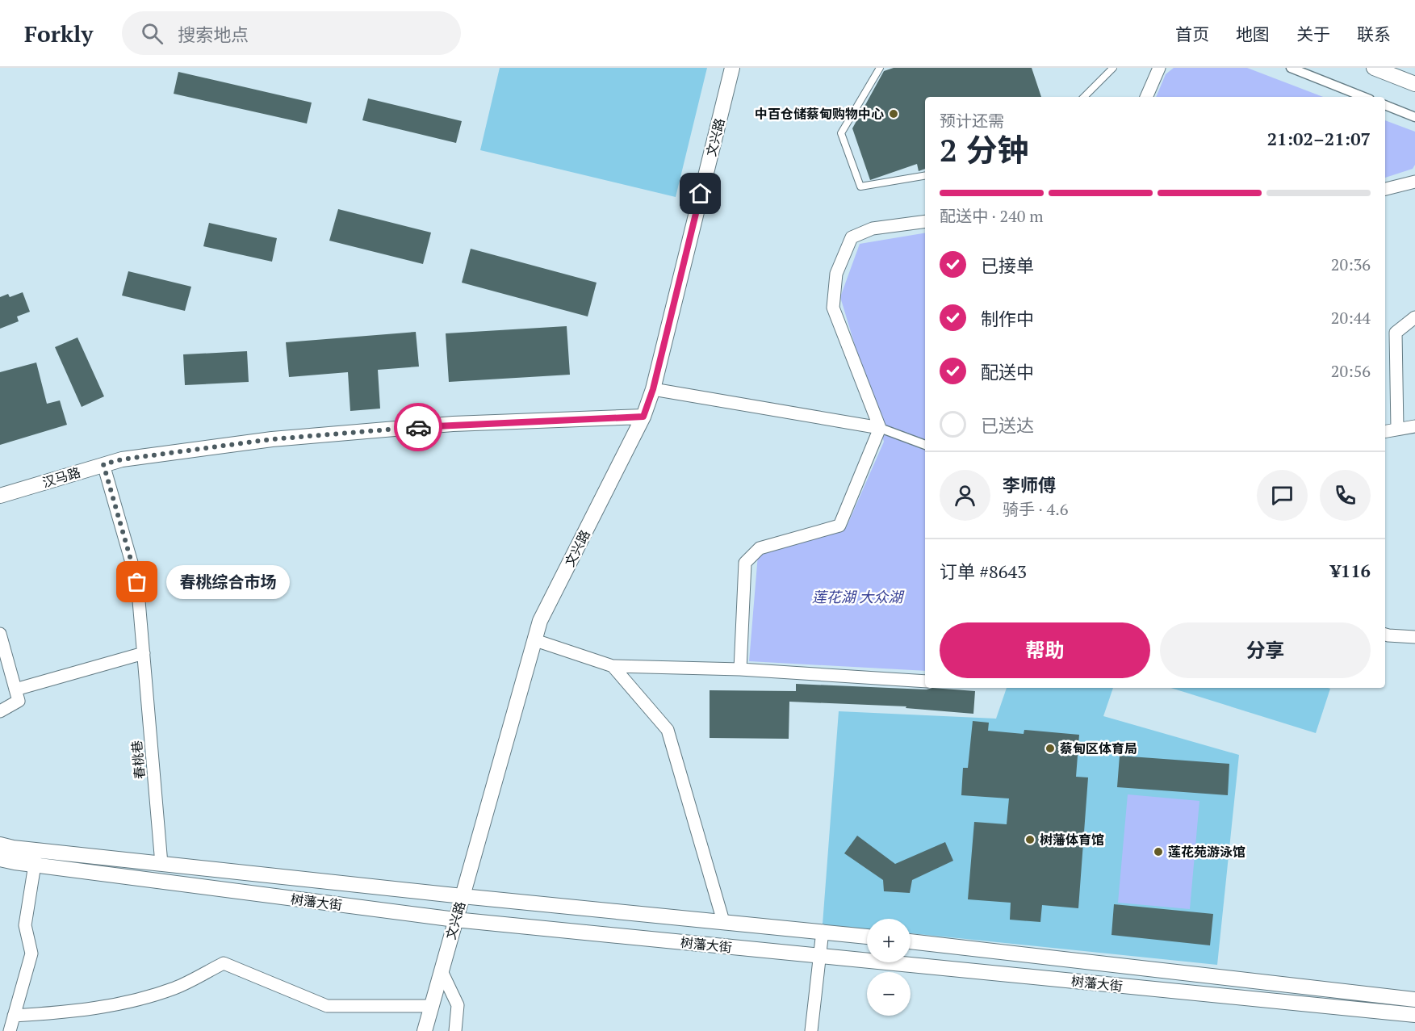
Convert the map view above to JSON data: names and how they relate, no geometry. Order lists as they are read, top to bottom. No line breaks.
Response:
{"streets":{"street":["文兴路","汉马路","春桃巷","树藩大街"]},"crossings":[["文兴路","汉马路"],["文兴路","树藩大街"],["汉马路","春桃巷"],["春桃巷","树藩大街"]],"water":["莲花湖 大众湖"],"places":["中百仓储蔡甸购物中心","春桃综合市场","蔡甸区体育局","树藩体育馆","莲花苑游泳馆"],"page":{"header":"Forkly","search":"搜索地点","nav":["首页","地图","关于","联系"],"heading":["2 分钟","预计还需","21:02–21:07"],"panel":["李师傅","骑手 · 4.6","订单 #8643","¥116"],"bar":"配送中 · 240 m","list":[["已接单","20:36"],["制作中","20:44"],["配送中","20:56"],"已送达"],"bubble":"春桃综合市场","buttons":["帮助","分享"],"map_buttons":["+","−"]}}
